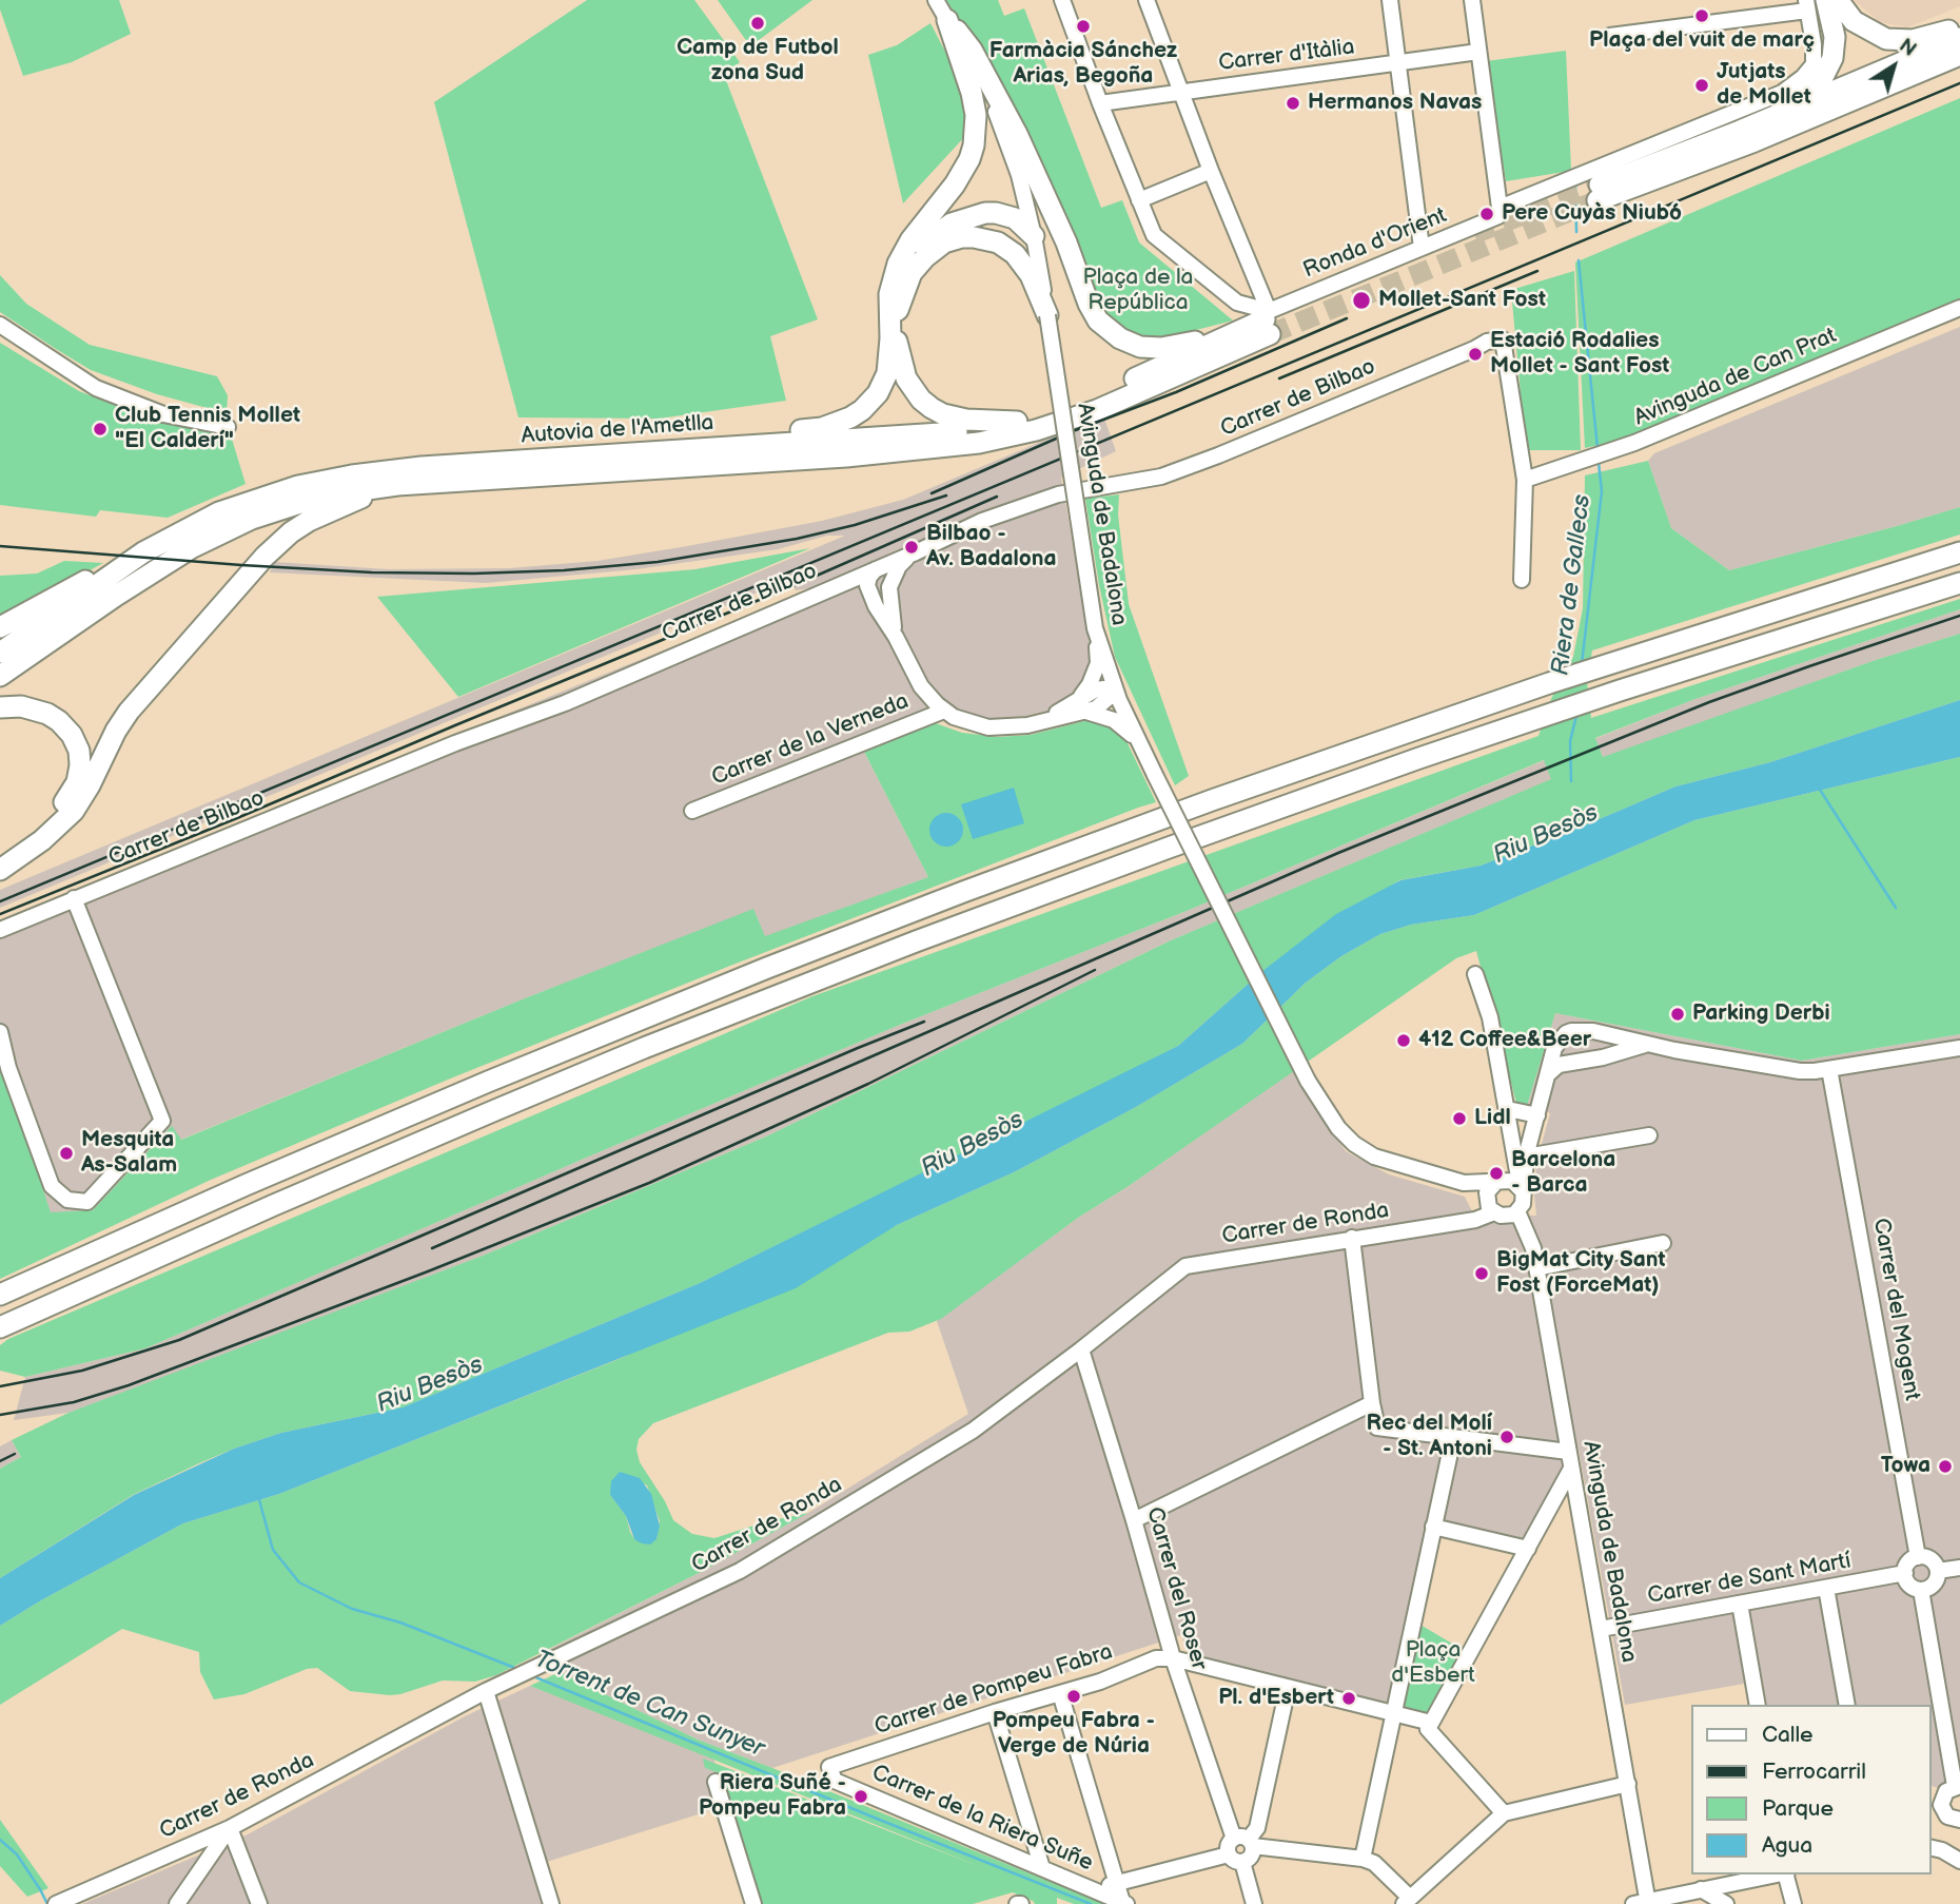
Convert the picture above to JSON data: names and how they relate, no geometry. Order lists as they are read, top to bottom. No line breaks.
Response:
{"streets":{"highway":["Autovia de l'Ametlla"],"street":["Carrer d'Itàlia","Ronda d'Orient","Avinguda de Can Prat","Carrer de Bilbao","Avinguda de Badalona","Carrer de la Verneda","Carrer de Ronda","Carrer del Mogent","Carrer de Sant Martí","Carrer del Roser","Carrer de Pompeu Fabra","Carrer de la Riera Suñe"]},"crossings":[["Ronda d'Orient","Autovia de l'Ametlla"],["Avinguda de Can Prat","Carrer de Bilbao"],["Avinguda de Badalona","Carrer de Ronda"],["Avinguda de Badalona","Carrer de Sant Martí"],["Carrer de Ronda","Carrer del Roser"],["Carrer del Mogent","Carrer de Sant Martí"],["Carrer del Roser","Carrer de Pompeu Fabra"],["Carrer de Pompeu Fabra","Carrer de la Riera Suñe"]],"water":["Riera de Gallecs","Riu Besòs","Torrent de Can Sunyer"],"parks":["Plaça de la República","Plaça d'Esbert"],"places":["Plaça del vuit de març","Camp de Futbol zona Sud","Farmàcia Sánchez Arias, Begoña","Jutjats de Mollet","Hermanos Navas","Pere Cuyàs Niubó","Mollet-Sant Fost","Estació Rodalies Mollet - Sant Fost","Club Tennis Mollet \"El Calderí\"","Bilbao - Av. Badalona","Parking Derbi","412 Coffee&Beer","Lidl","Mesquita As-Salam","Barcelona - Barca","BigMat City Sant Fost (ForceMat)","Rec del Molí - St. Antoni","Towa","Pompeu Fabra - Verge de Núria","Pl. d'Esbert","Riera Suñé - Pompeu Fabra"],"legend":["Calle","Ferrocarril","Parque","Agua"],"north":"top right"}
